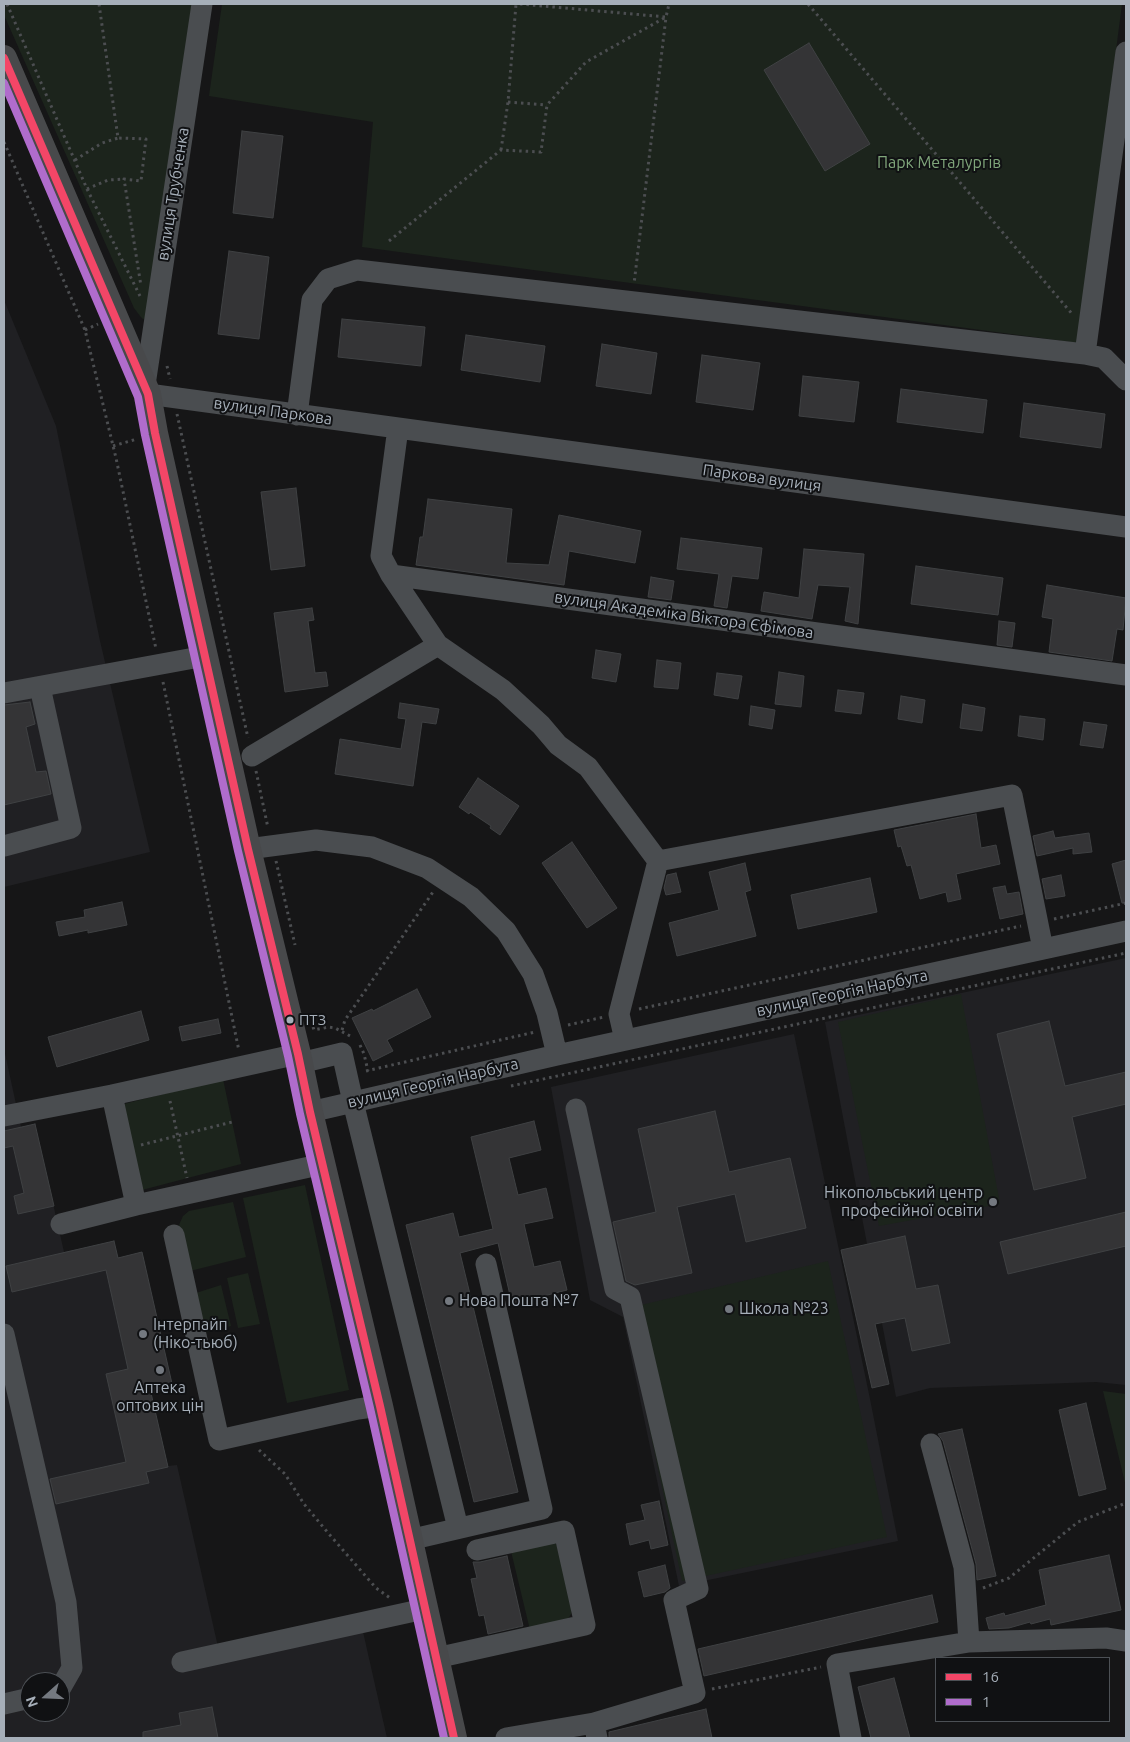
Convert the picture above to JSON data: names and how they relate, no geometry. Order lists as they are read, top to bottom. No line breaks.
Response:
{"streets":{"street":["вулиця Трубченка","вулиця Паркова","Паркова вулиця","вулиця Академіка Віктора Єфімова","вулиця Георгія Нарбута"]},"crossings":[["вулиця Трубченка","вулиця Паркова"],["вулиця Паркова","Паркова вулиця"]],"parks":["Парк Металургів"],"places":["ПТЗ","Нікопольський центр професійної освіти","Нова Пошта №7","Школа №23","Інтерпайп (Ніко-тьюб)","Аптека оптових цін"],"lines":["transit line 16","transit line 1"],"legend":["16","1"],"north":"left"}
